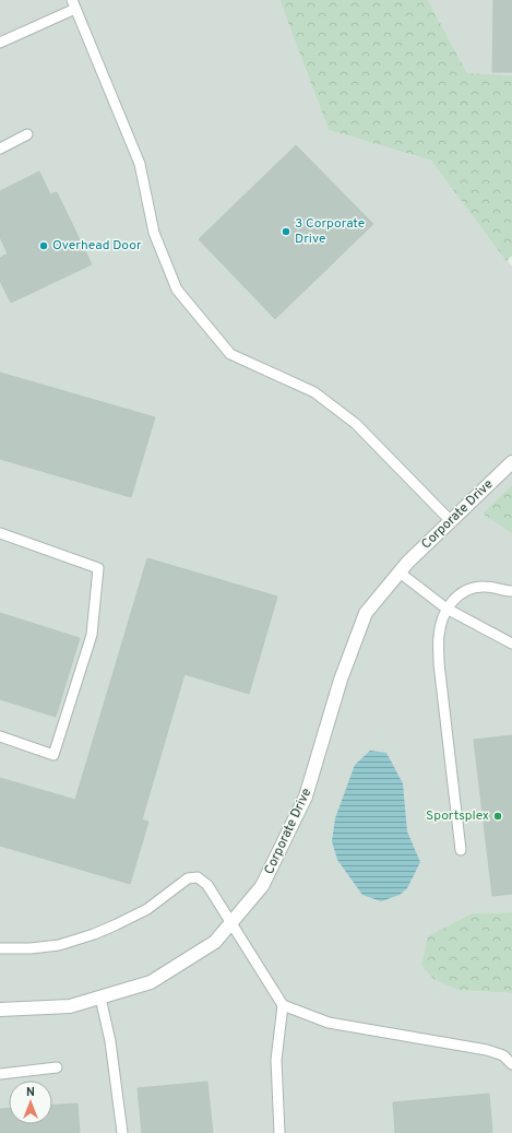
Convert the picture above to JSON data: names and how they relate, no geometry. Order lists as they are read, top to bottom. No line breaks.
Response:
{"streets":{"street":["Corporate Drive"]},"places":["3 Corporate Drive","Overhead Door","Sportsplex"],"north":"top"}
